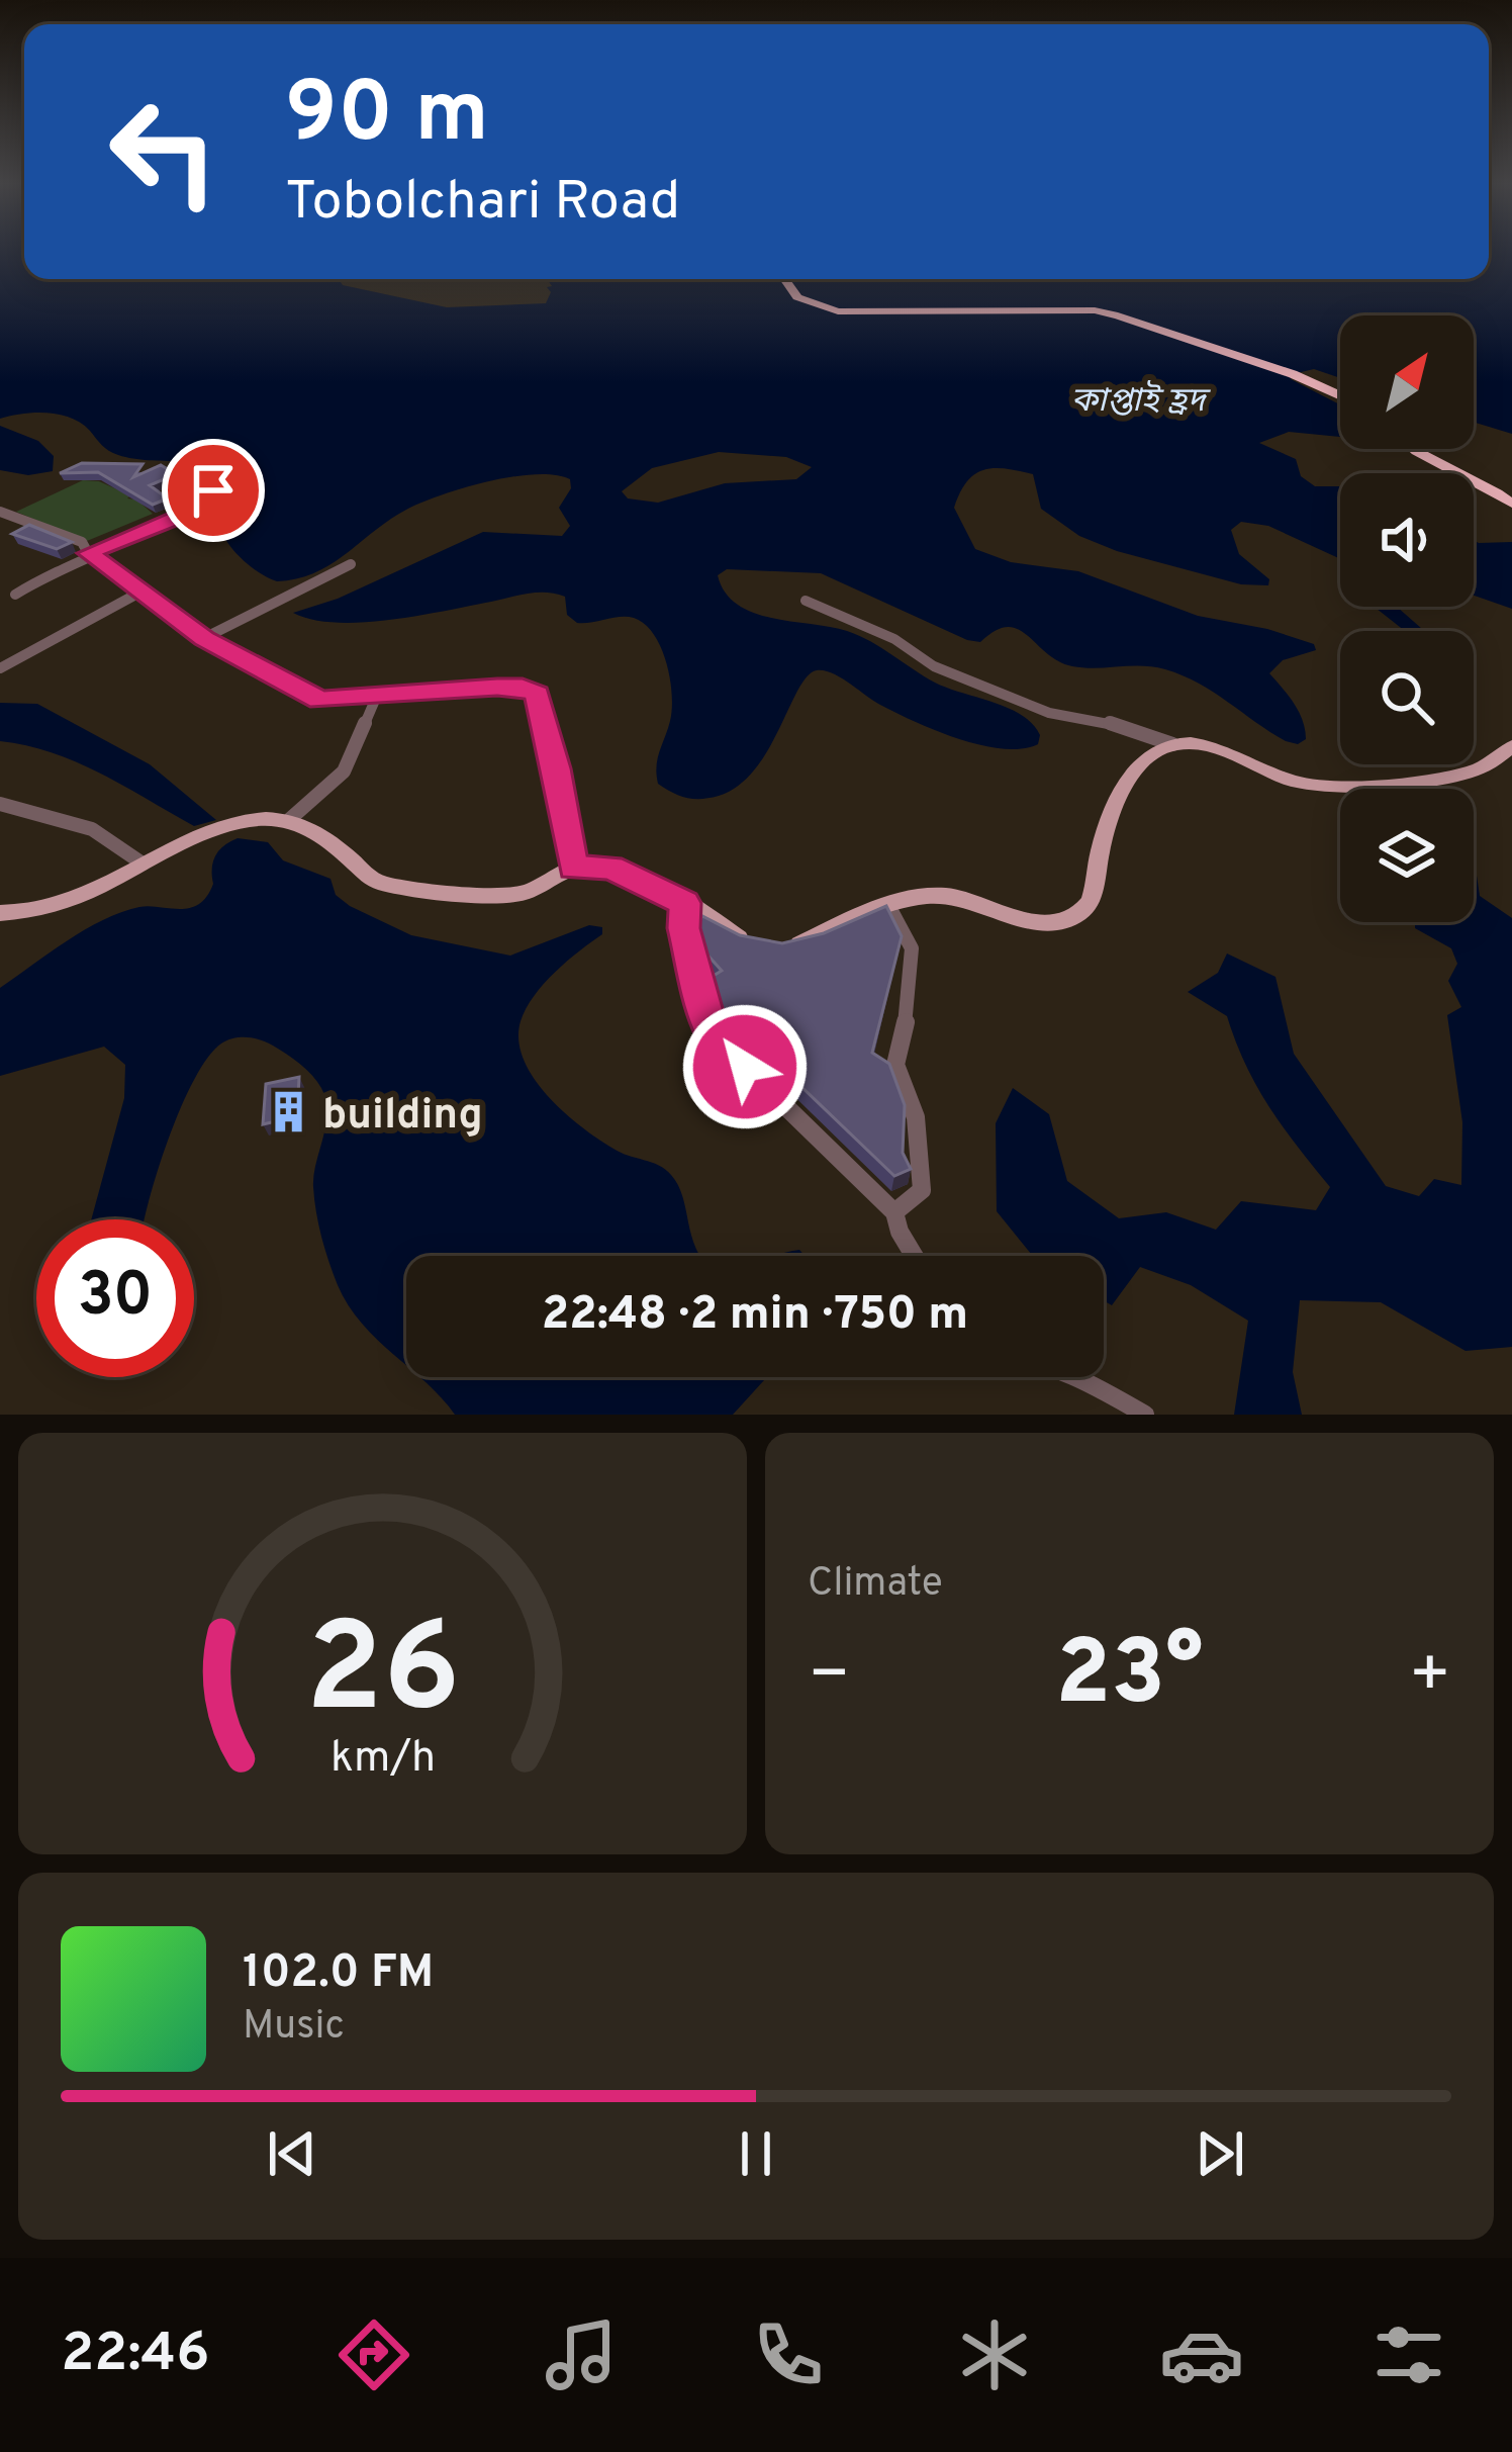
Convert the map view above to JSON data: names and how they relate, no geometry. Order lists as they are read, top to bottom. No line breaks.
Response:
{"water":["কাপ্তাই হ্রদ"],"places":{"building":["building"]},"north":"top right","page":{"turn":["90 m","Tobolchari Road"],"limit":"30","trip":"22:48 · 2 min · 750 m","tile":"Climate","heat":["−","23°","+"],"song":["102.0 FM","Music"],"tabs":"22:46","gauge":["26","km/h"]}}
